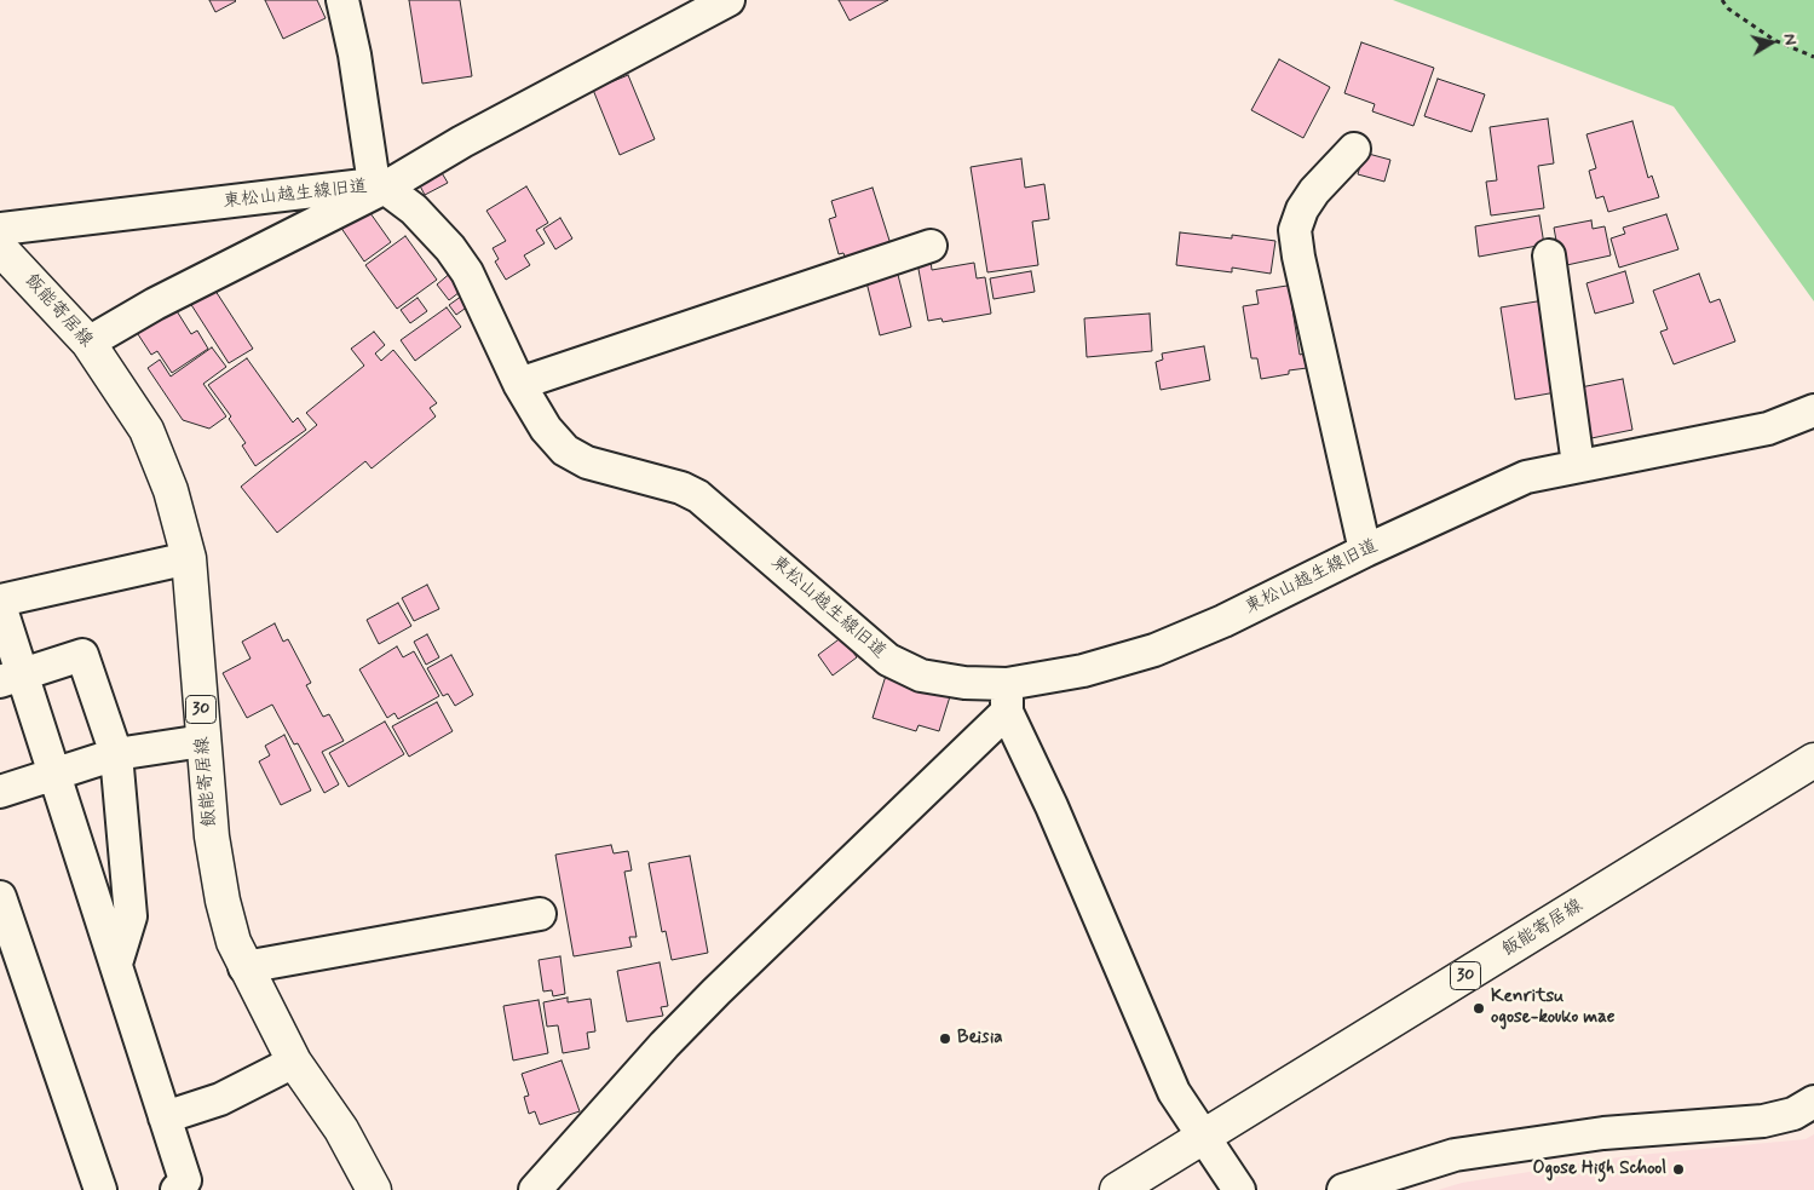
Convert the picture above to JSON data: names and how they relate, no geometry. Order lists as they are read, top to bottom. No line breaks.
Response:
{"streets":{"main road":["飯能寄居線","30"],"street":["東松山越生線旧道"]},"places":["Kenritsu ogose-kouko mae","Beisia","Ogose High School"],"north":"right"}
